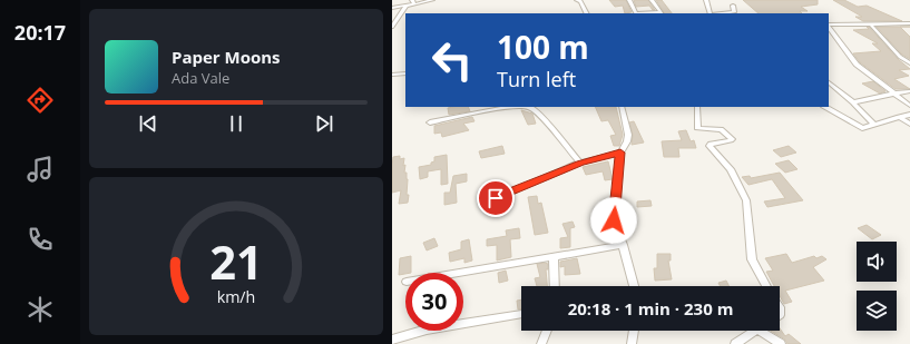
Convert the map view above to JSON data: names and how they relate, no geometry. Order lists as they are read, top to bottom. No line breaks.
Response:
{"page":{"tabs":"20:17","turn":["100 m","Turn left"],"song":["Paper Moons","Ada Vale"],"limit":"30","trip":"20:18 · 1 min · 230 m","gauge":["21","km/h"]}}
